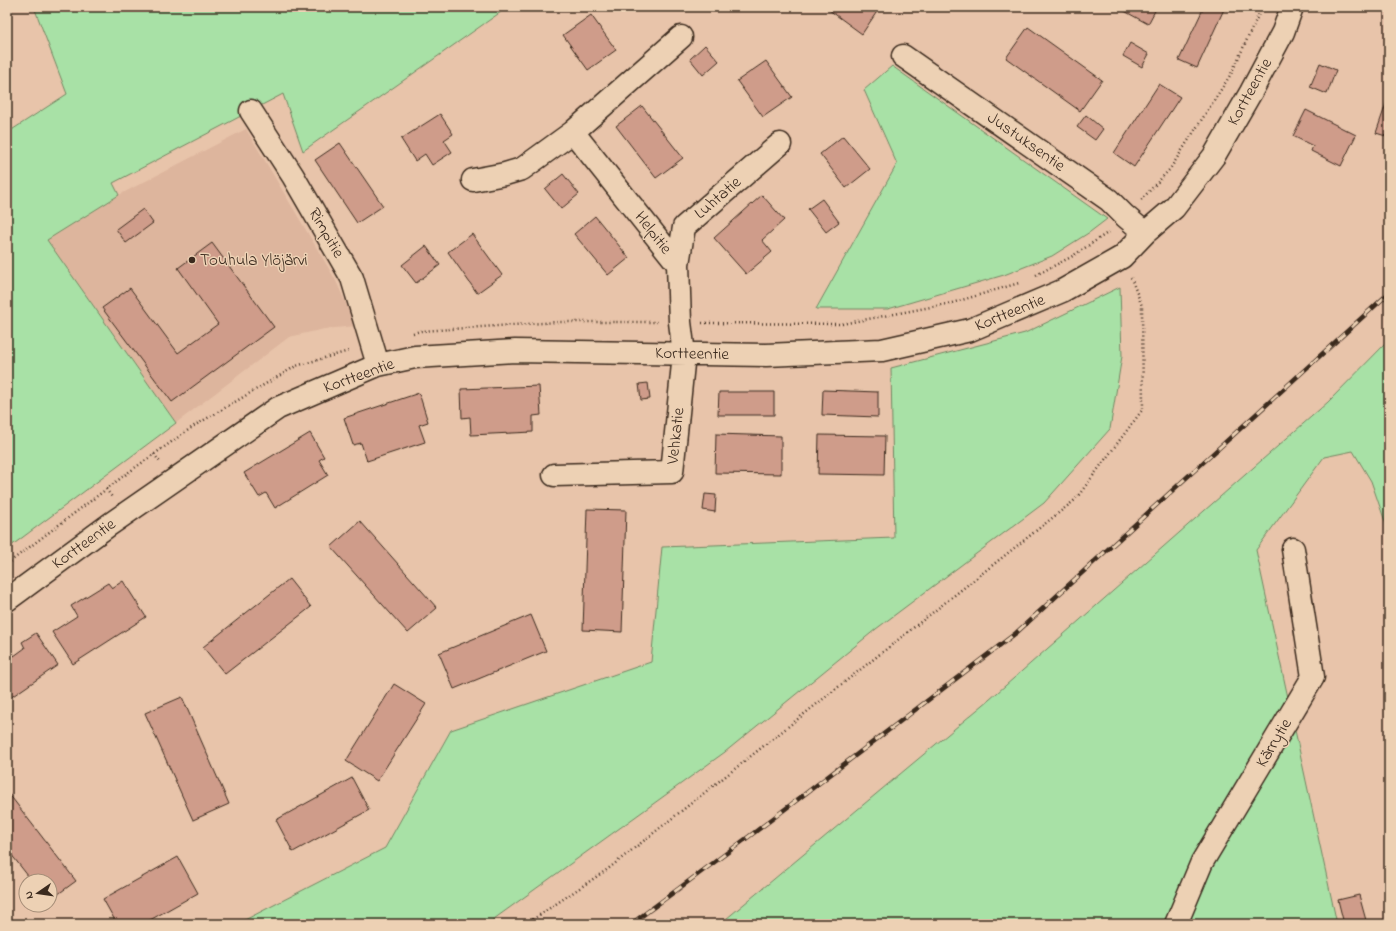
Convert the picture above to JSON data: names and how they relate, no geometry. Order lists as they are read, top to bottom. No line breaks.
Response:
{"streets":{"street":["Kortteentie","Justuksentie","Luhtatie","Rimpitie","Helpitie","Vehkatie","Kärrytie"]},"crossings":[["Kortteentie","Justuksentie"],["Kortteentie","Rimpitie"],["Kortteentie","Helpitie"],["Kortteentie","Vehkatie"],["Luhtatie","Helpitie"],["Helpitie","Vehkatie"]],"places":["Touhula Ylöjärvi"],"north":"left"}
